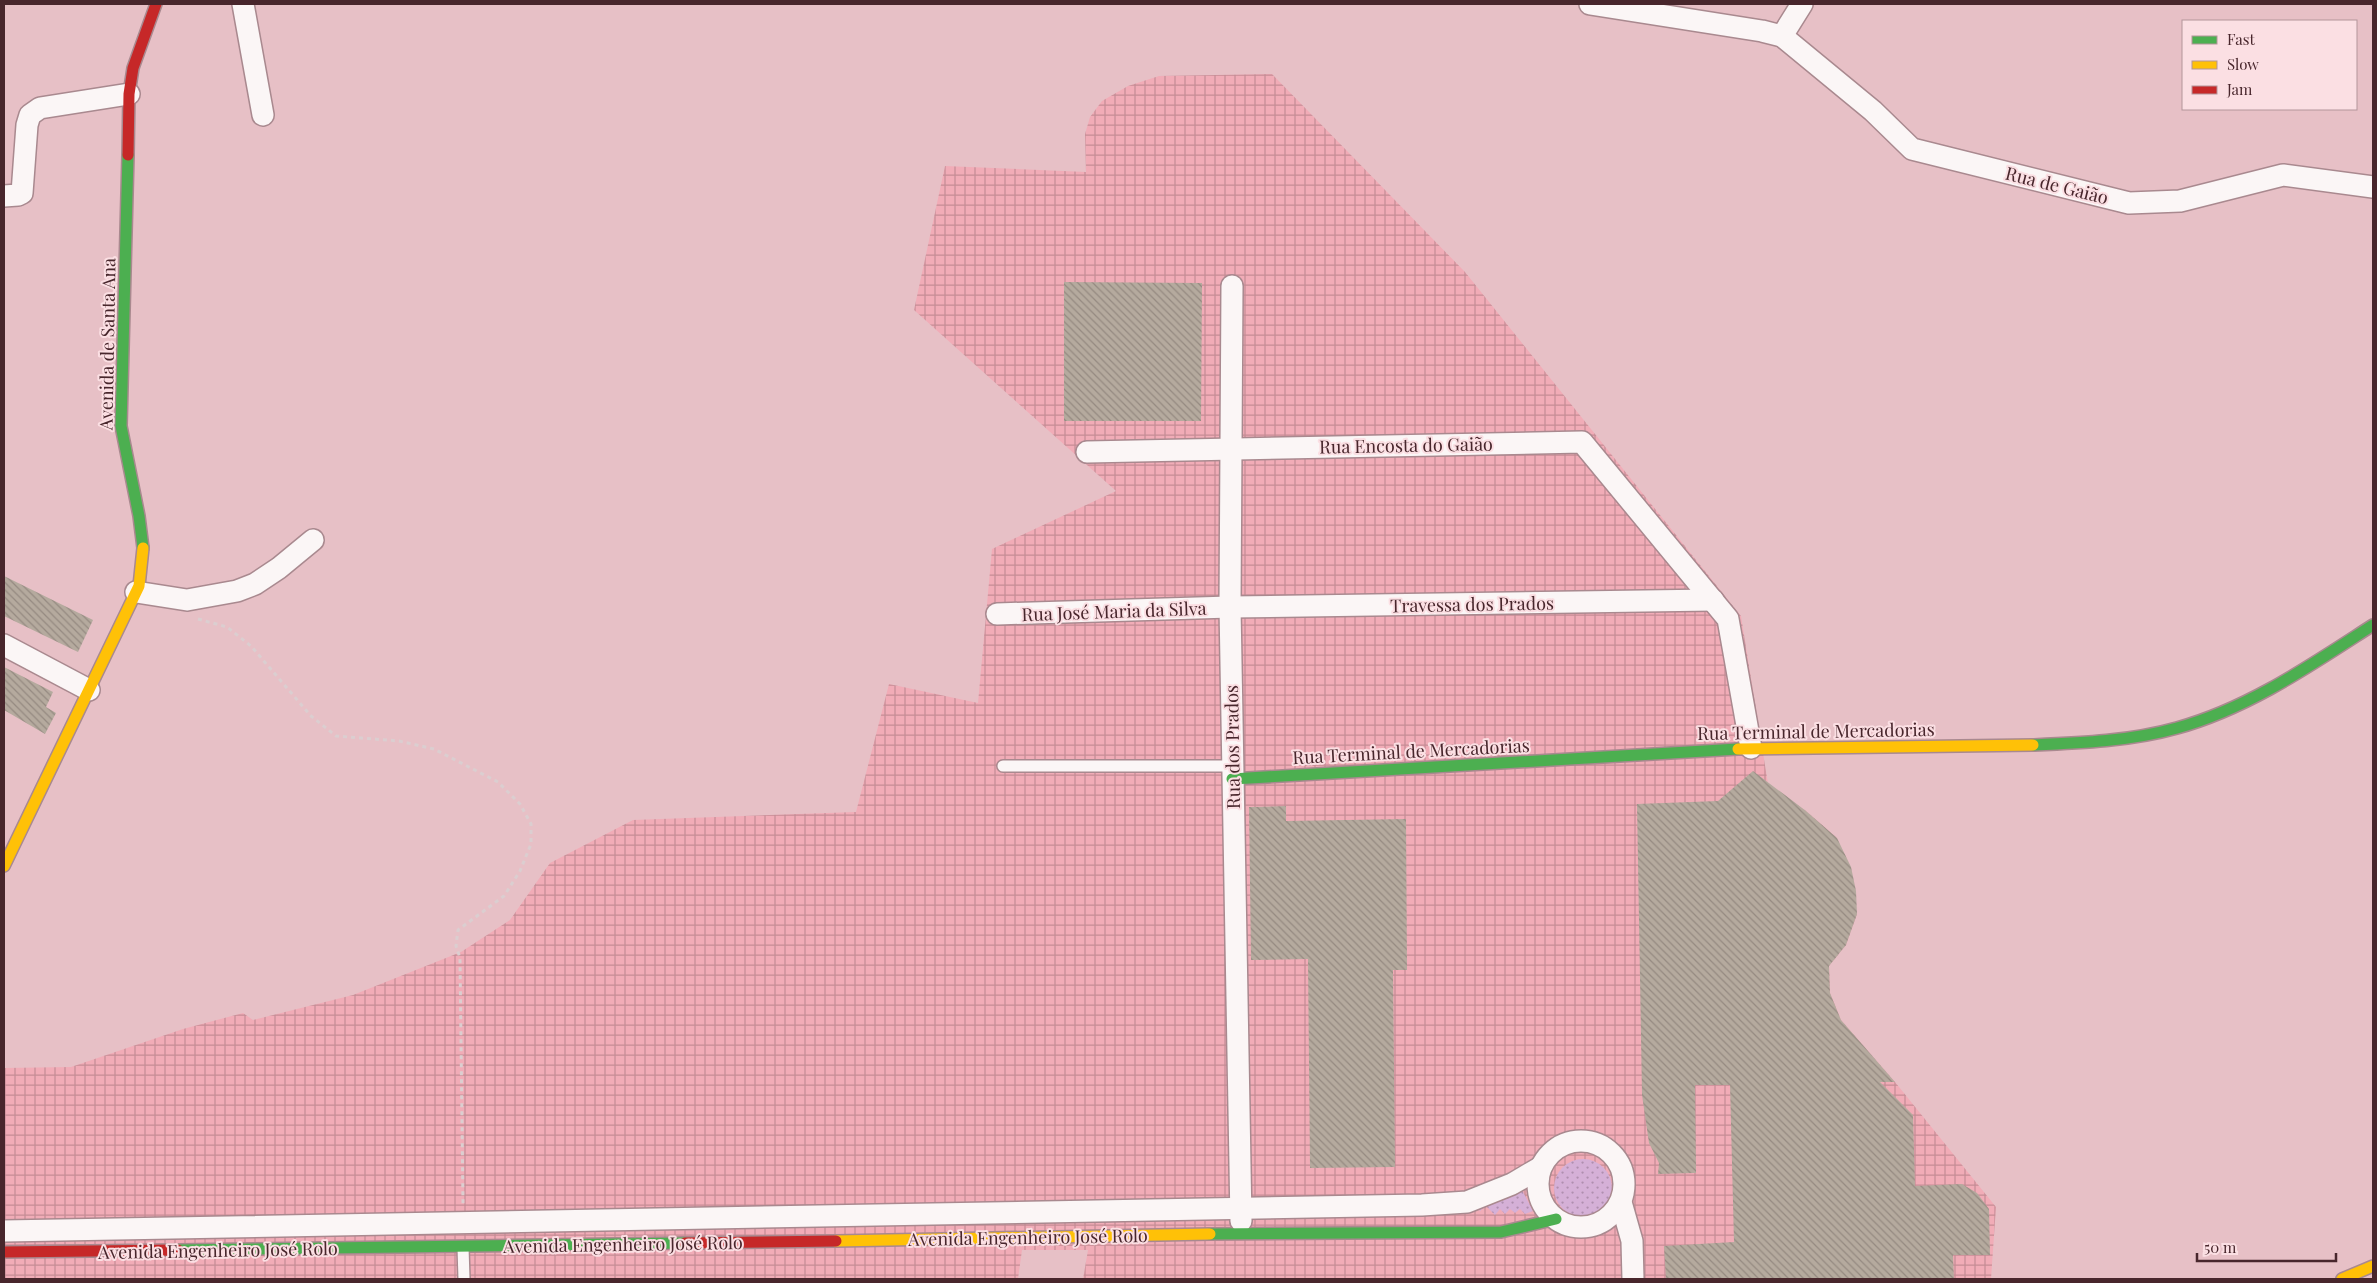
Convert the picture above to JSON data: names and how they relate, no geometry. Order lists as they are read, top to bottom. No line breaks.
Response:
{"streets":{"street":["Rua de Gaião","Avenida de Santa Ana","Rua Encosta do Gaião","Travessa dos Prados","Rua José Maria da Silva","Rua Terminal de Mercadorias","Rua dos Prados","Avenida Engenheiro José Rolo"]},"crossings":[["Rua Encosta do Gaião","Travessa dos Prados"],["Rua Encosta do Gaião","Rua dos Prados"],["Travessa dos Prados","Rua José Maria da Silva"],["Travessa dos Prados","Rua dos Prados"],["Rua José Maria da Silva","Rua dos Prados"],["Rua Terminal de Mercadorias","Rua dos Prados"],["Rua dos Prados","Avenida Engenheiro José Rolo"]],"legend":["Fast","Slow","Jam"],"scale_bar":"50 m"}
